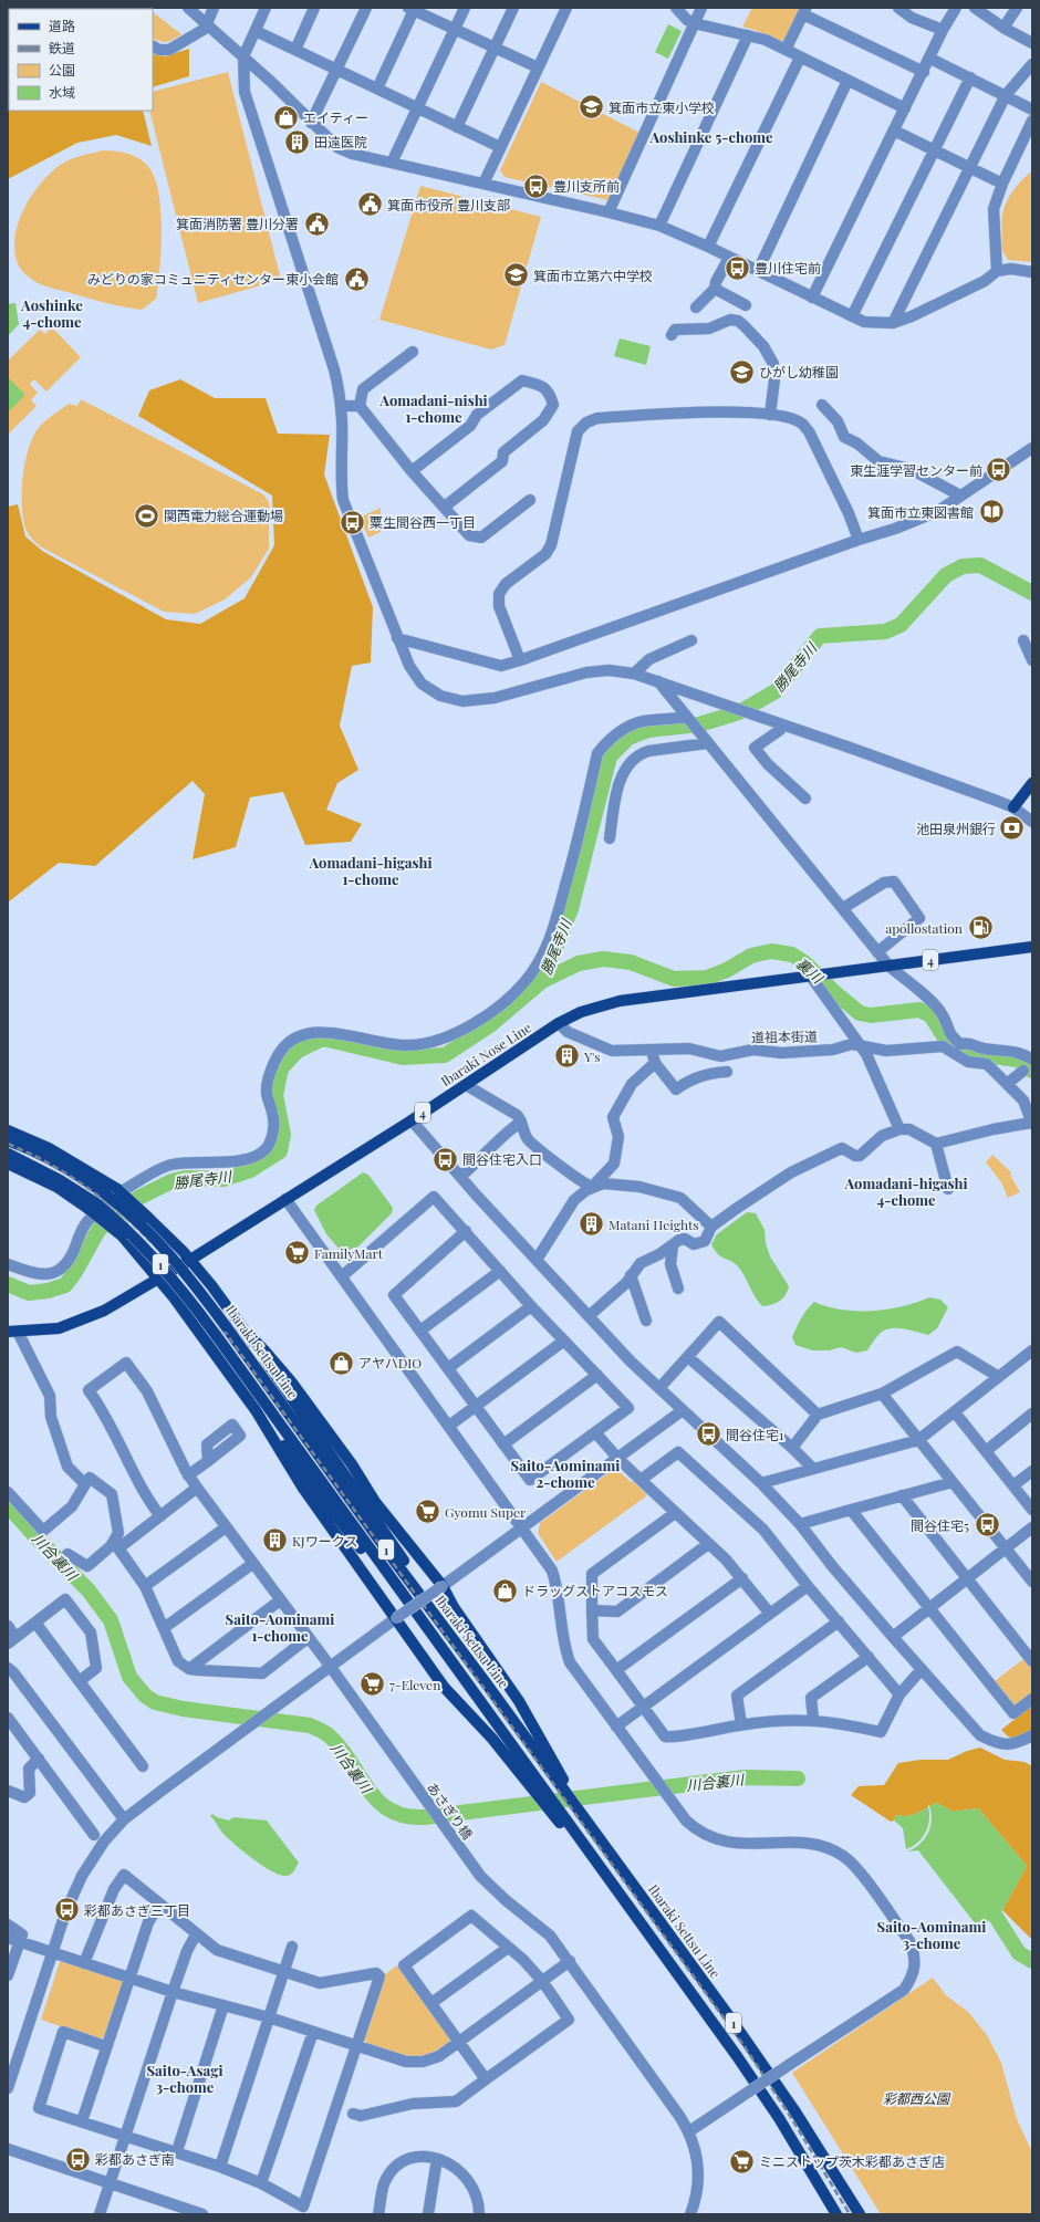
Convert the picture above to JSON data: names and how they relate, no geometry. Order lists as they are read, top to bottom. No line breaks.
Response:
{"streets":{"main road":["4","Ibaraki Nose Line","1","Ibaraki Settsu Line"],"street":["道祖本街道","あさぎり橋"]},"crossings":[["道祖本街道","Ibaraki Nose Line"],["1","Ibaraki Settsu Line"]],"districts":["Aoshinke 5-chome","Aoshinke 4-chome","Aomadani-nishi 1-chome","Aomadani-higashi 1-chome","Aomadani-higashi 4-chome","Saito-Aominami 2-chome","Saito-Aominami 1-chome","Saito-Aominami 3-chome","Saito-Asagi 3-chome"],"water":["勝尾寺川","裏川","川合裏川"],"parks":["彩都西公園"],"places":{"school or university":["箕面市立東小学校","箕面市立第六中学校","ひがし幼稚園"],"shop":["エイティー","アヤハDIO","ドラッグストアコスモス"],"building":["田遠医院","Y's","Matani Heights","KJワークス"],"bus stop":["豊川支所前","豊川住宅前","東生涯学習センター前","粟生間谷西一丁目","間谷住宅入口","間谷住宅1","間谷住宅5","彩都あさぎ三丁目","彩都あさぎ南"],"public building":["箕面市役所 豊川支部","箕面消防署 豊川分署","みどりの家コミュニティセンター東小会館"],"library":["箕面市立東図書館"],"sports":["関西電力総合運動場"],"bank":["池田泉州銀行"],"fuel station":["apollostation"],"supermarket":["FamilyMart","Gyomu Super","7-Eleven","ミニストップ茨木彩都あさぎ店"]},"legend":["道路","鉄道","公園","水域"]}
